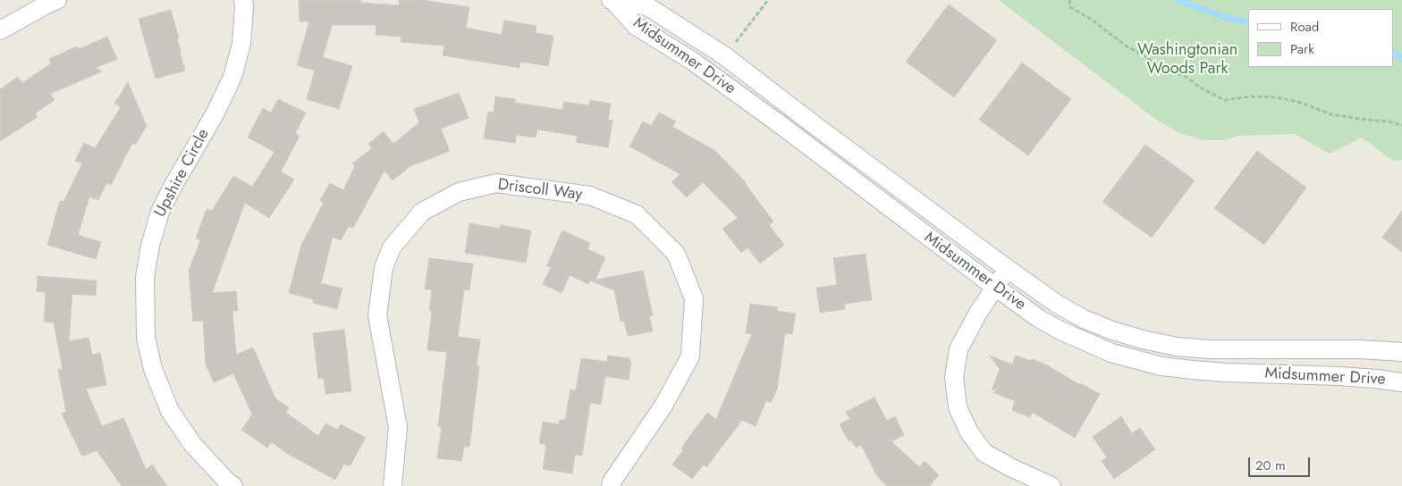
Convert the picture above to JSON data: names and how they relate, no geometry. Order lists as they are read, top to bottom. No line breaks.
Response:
{"streets":{"street":["Midsummer Drive","Upshire Circle","Driscoll Way"]},"parks":["Washingtonian Woods Park"],"legend":["Road","Park"],"scale_bar":"20 m"}
